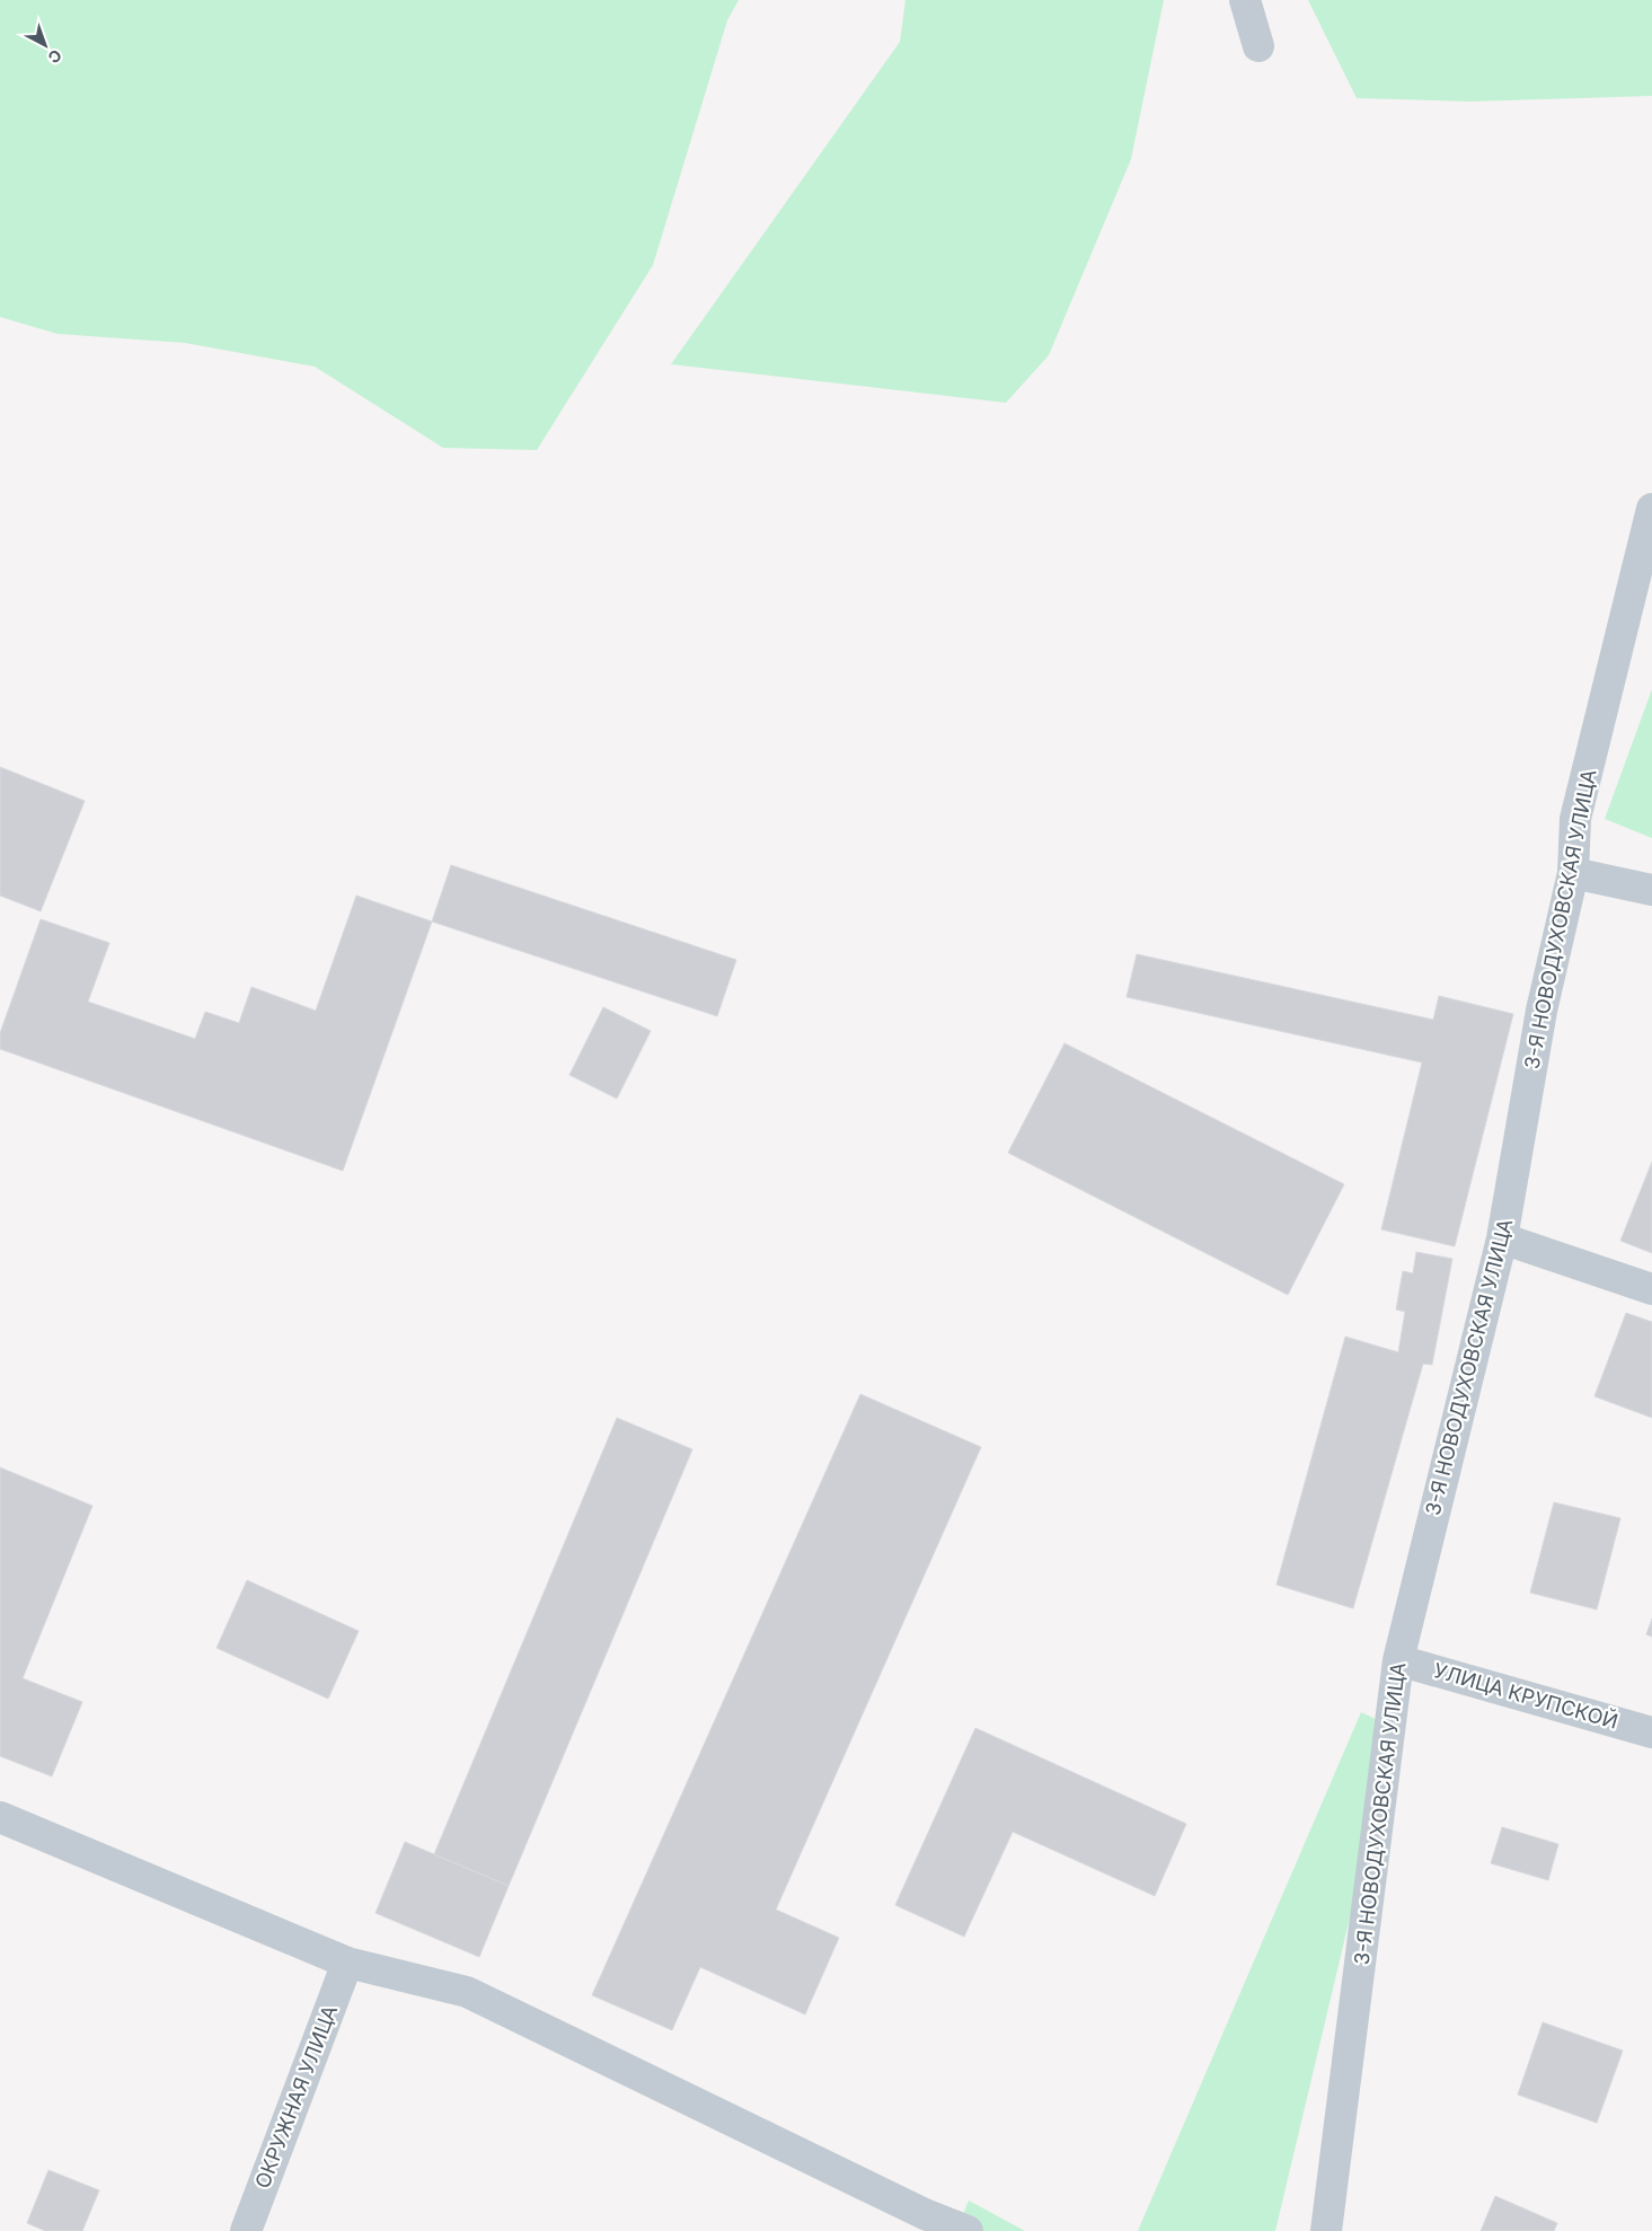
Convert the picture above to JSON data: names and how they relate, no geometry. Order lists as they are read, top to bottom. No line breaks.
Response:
{"streets":{"street":["3-Я НОВОДУХОВСКАЯ УЛИЦА","УЛИЦА КРУПСКОЙ","ОКРУЖНАЯ УЛИЦА"]},"crossings":[["3-Я НОВОДУХОВСКАЯ УЛИЦА","УЛИЦА КРУПСКОЙ"]],"north":"bottom right"}
